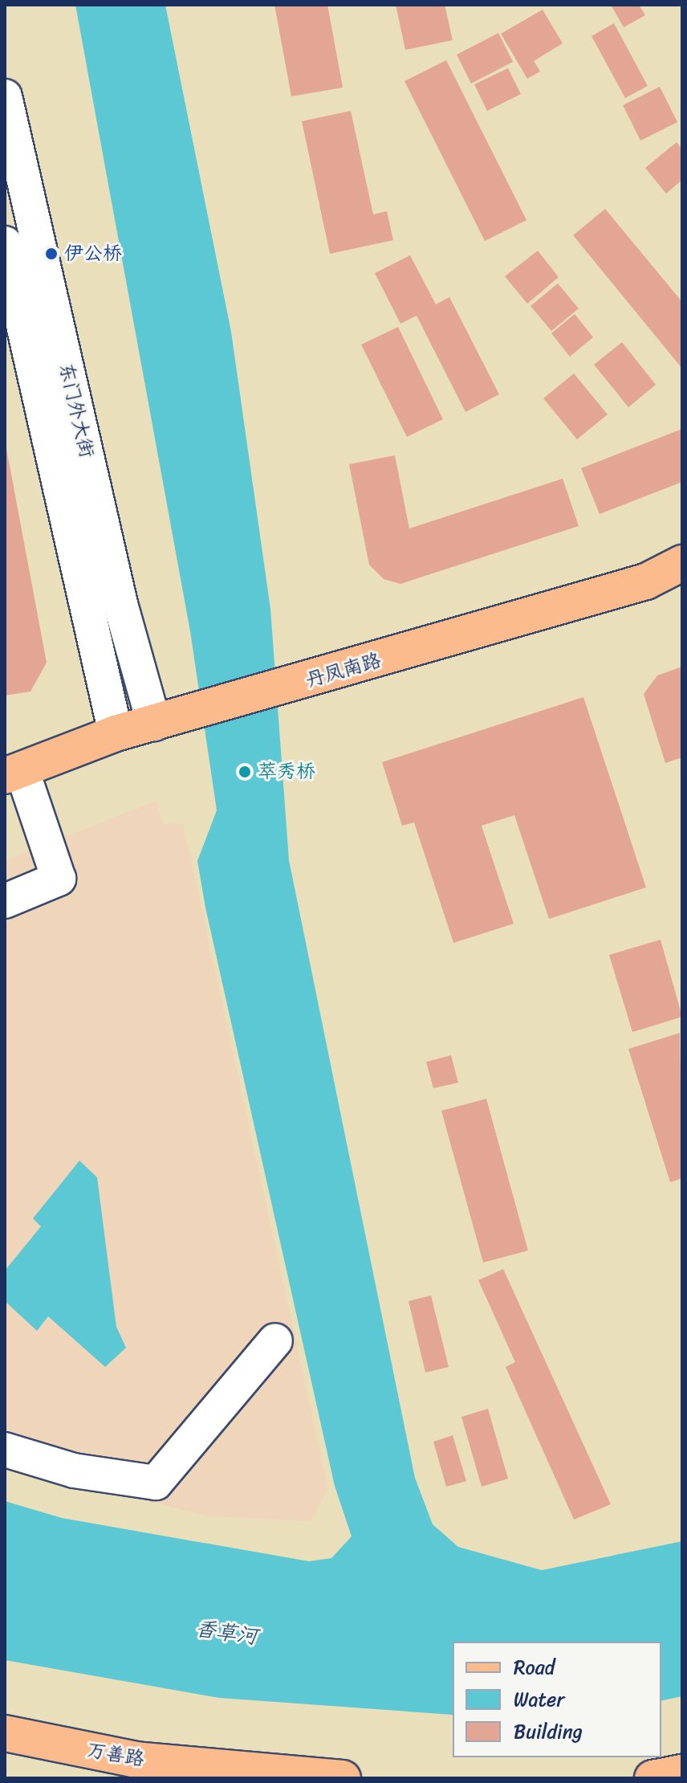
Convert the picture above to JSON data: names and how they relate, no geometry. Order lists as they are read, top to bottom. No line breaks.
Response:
{"streets":{"main road":["丹凤南路","万善路"],"street":["东门外大街"]},"crossings":[["东门外大街","丹凤南路"]],"water":["香草河"],"places":["伊公桥","萃秀桥"],"legend":["Road","Water","Building"]}
